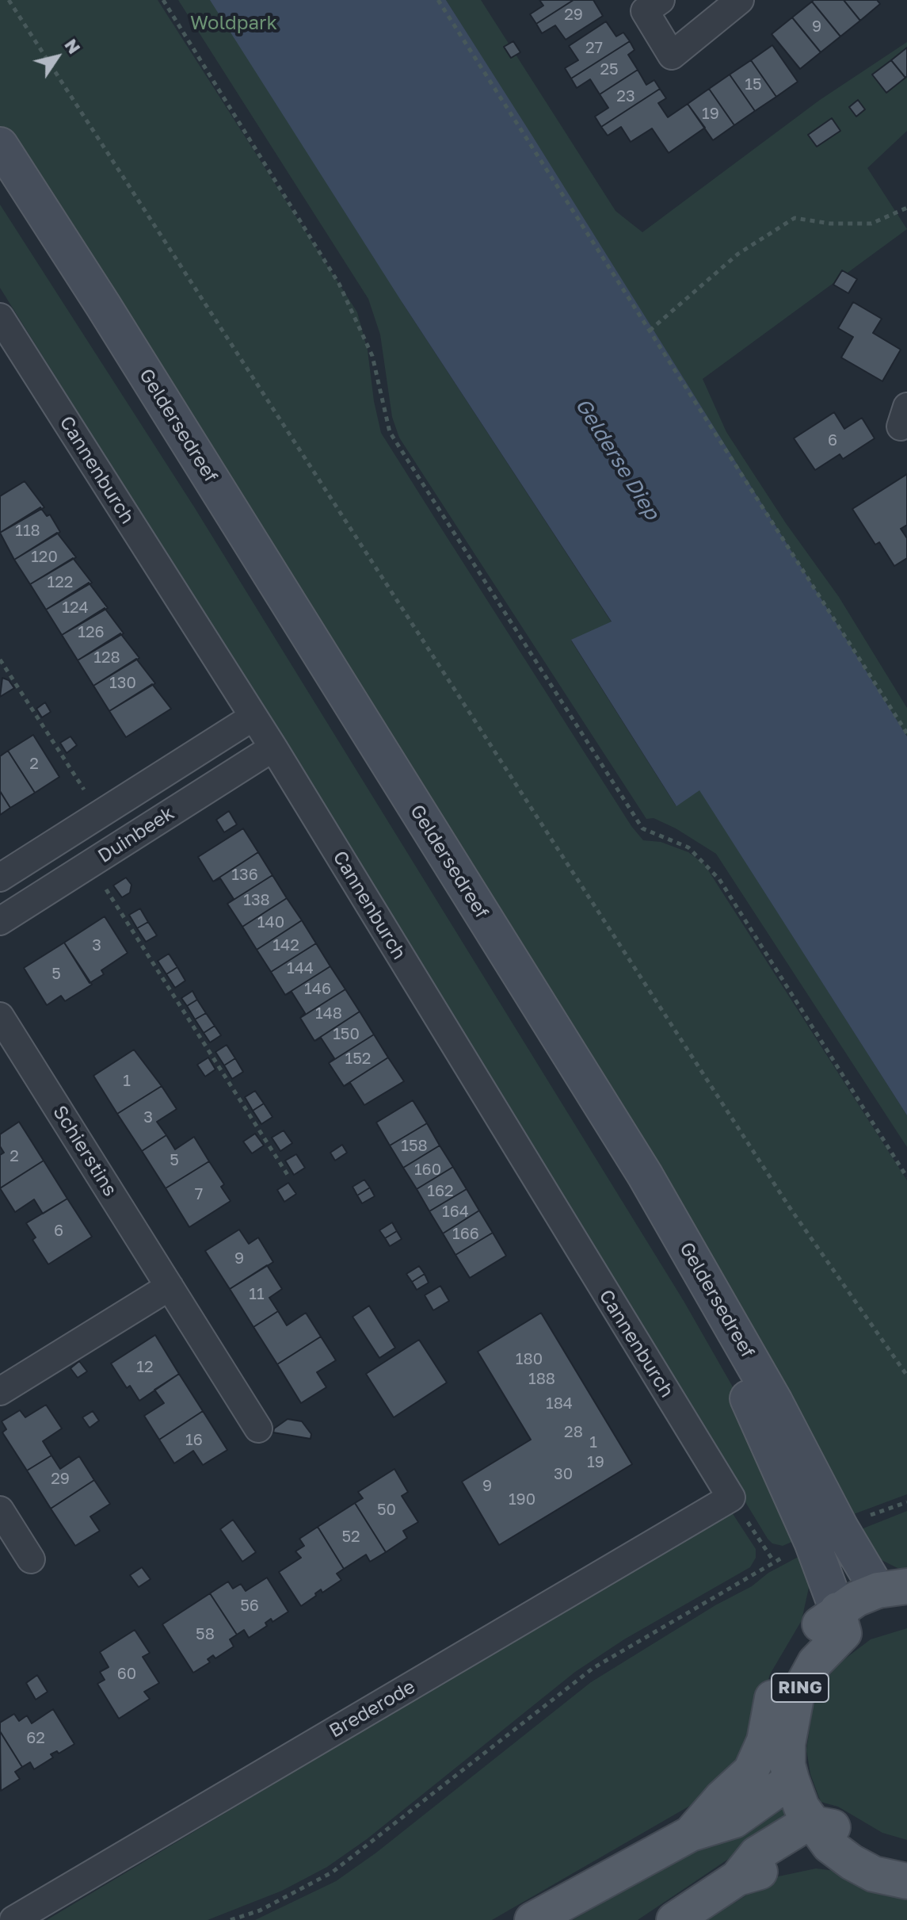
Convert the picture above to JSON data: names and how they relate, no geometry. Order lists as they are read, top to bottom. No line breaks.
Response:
{"streets":{"main road":["Geldersedreef","RING"],"street":["Cannenburch","Duinbeek","Schierstins","Brederode"]},"crossings":[["Geldersedreef","RING"],["Cannenburch","Duinbeek"],["Cannenburch","Brederode"]],"water":["Gelderse Diep"],"parks":["Woldpark"],"house_numbers":["29","9","27","25","15","23","19","6","118","120","122","124","126","128","130","2","136","138","140","3","142","144","5","146","148","150","152","1","3","158","2","5","160","162","7","164","6","166","9","11","180","12","188","184","28","16","1","19","30","29","9","190","50","52","56","58","60","62"],"north":"top right"}
